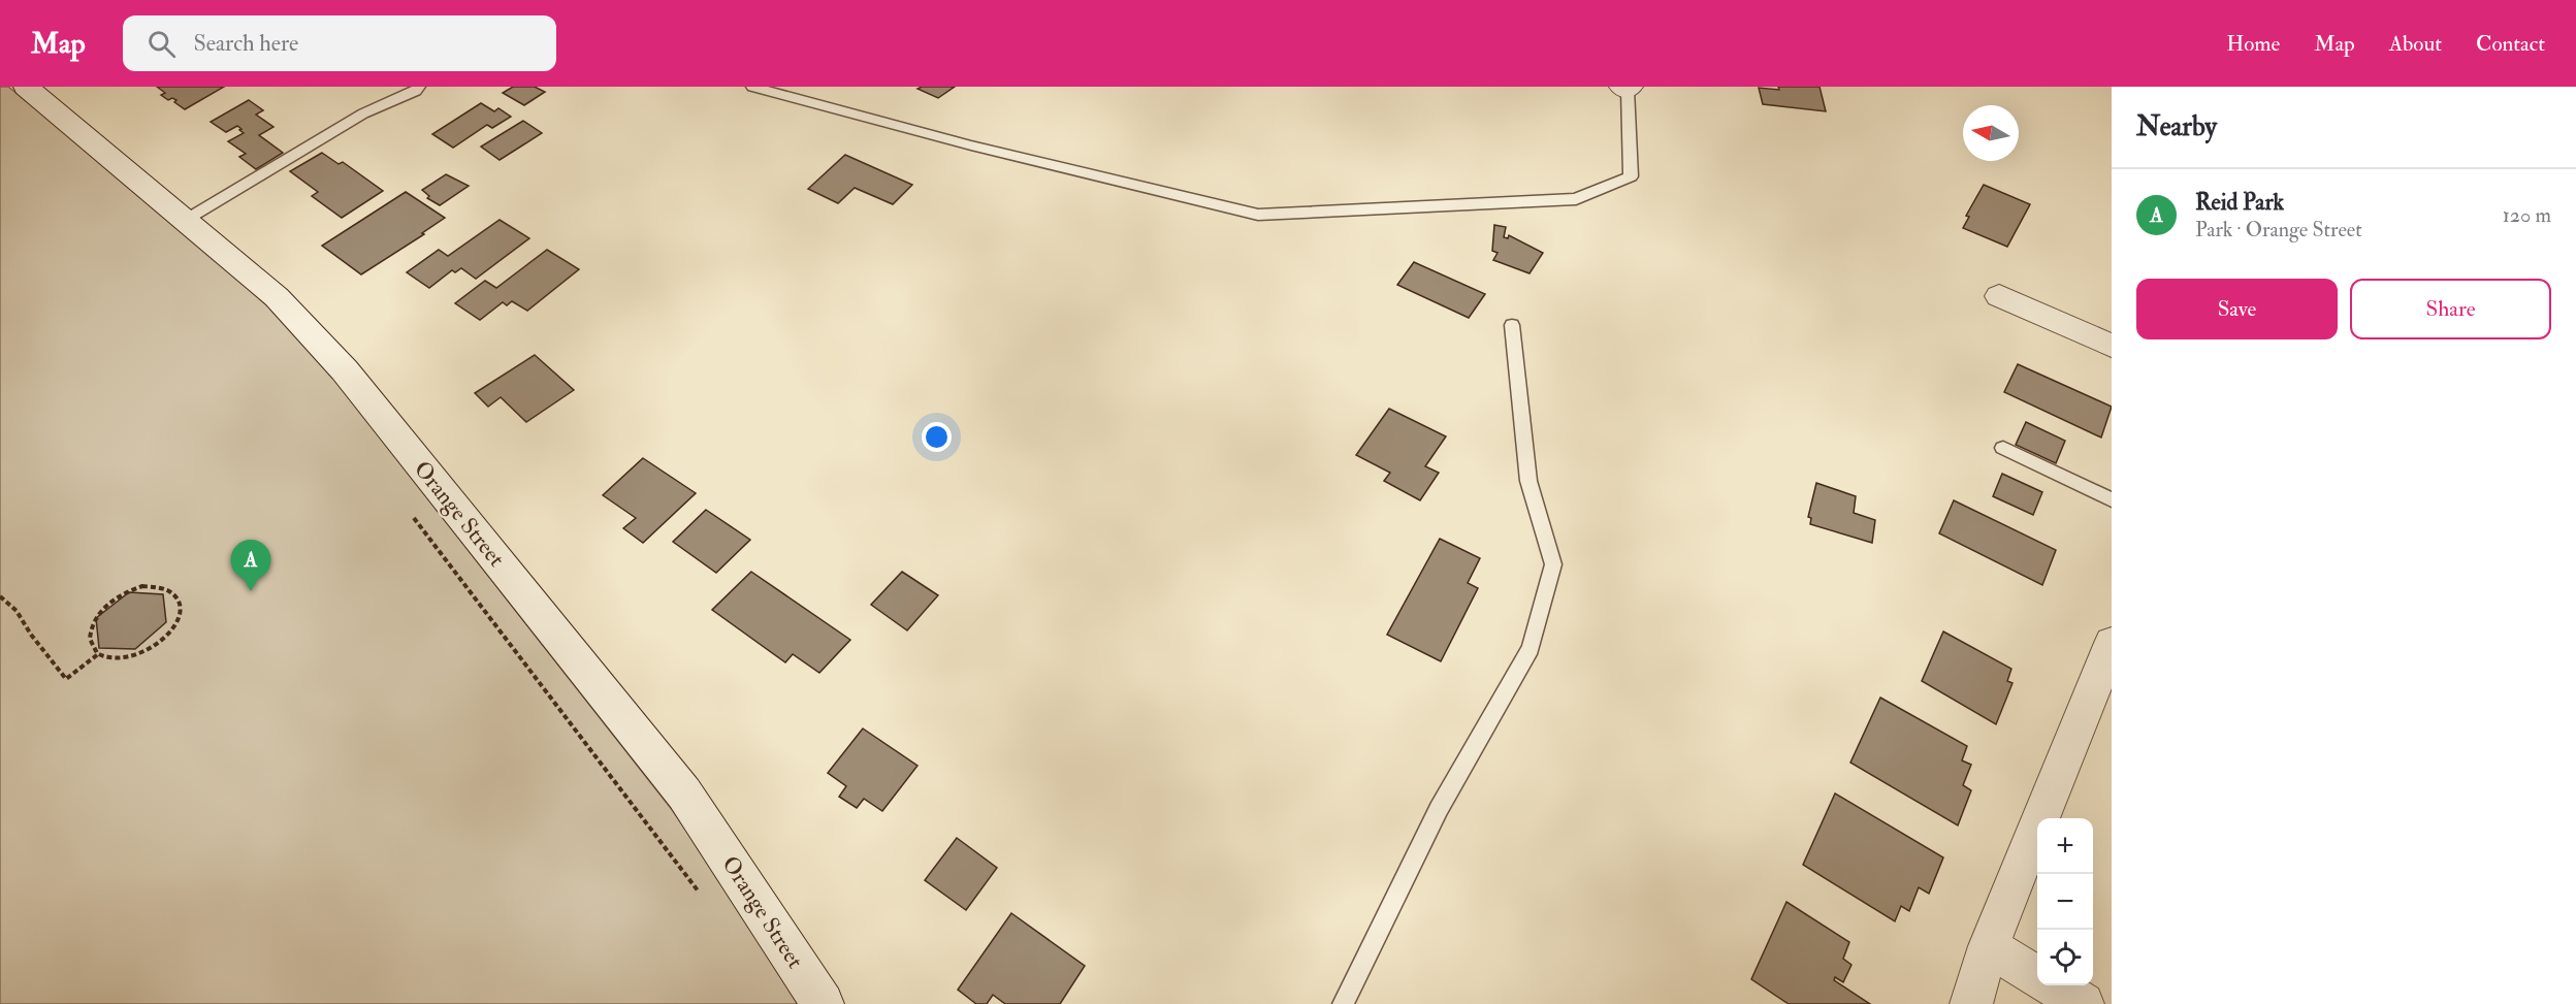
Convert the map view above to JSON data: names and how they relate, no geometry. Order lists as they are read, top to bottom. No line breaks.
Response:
{"streets":{"street":["Orange Street"]},"north":"left","page":{"header":"Map","search":"Search here","nav":["Home","Map","About","Contact"],"heading":"Nearby","list":[{"mark":"A","name":"Reid Park","note":"Park · Orange Street","value":"120 m"}],"buttons":["Save","Share"],"pins":"A","map_buttons":["+","−"]}}
